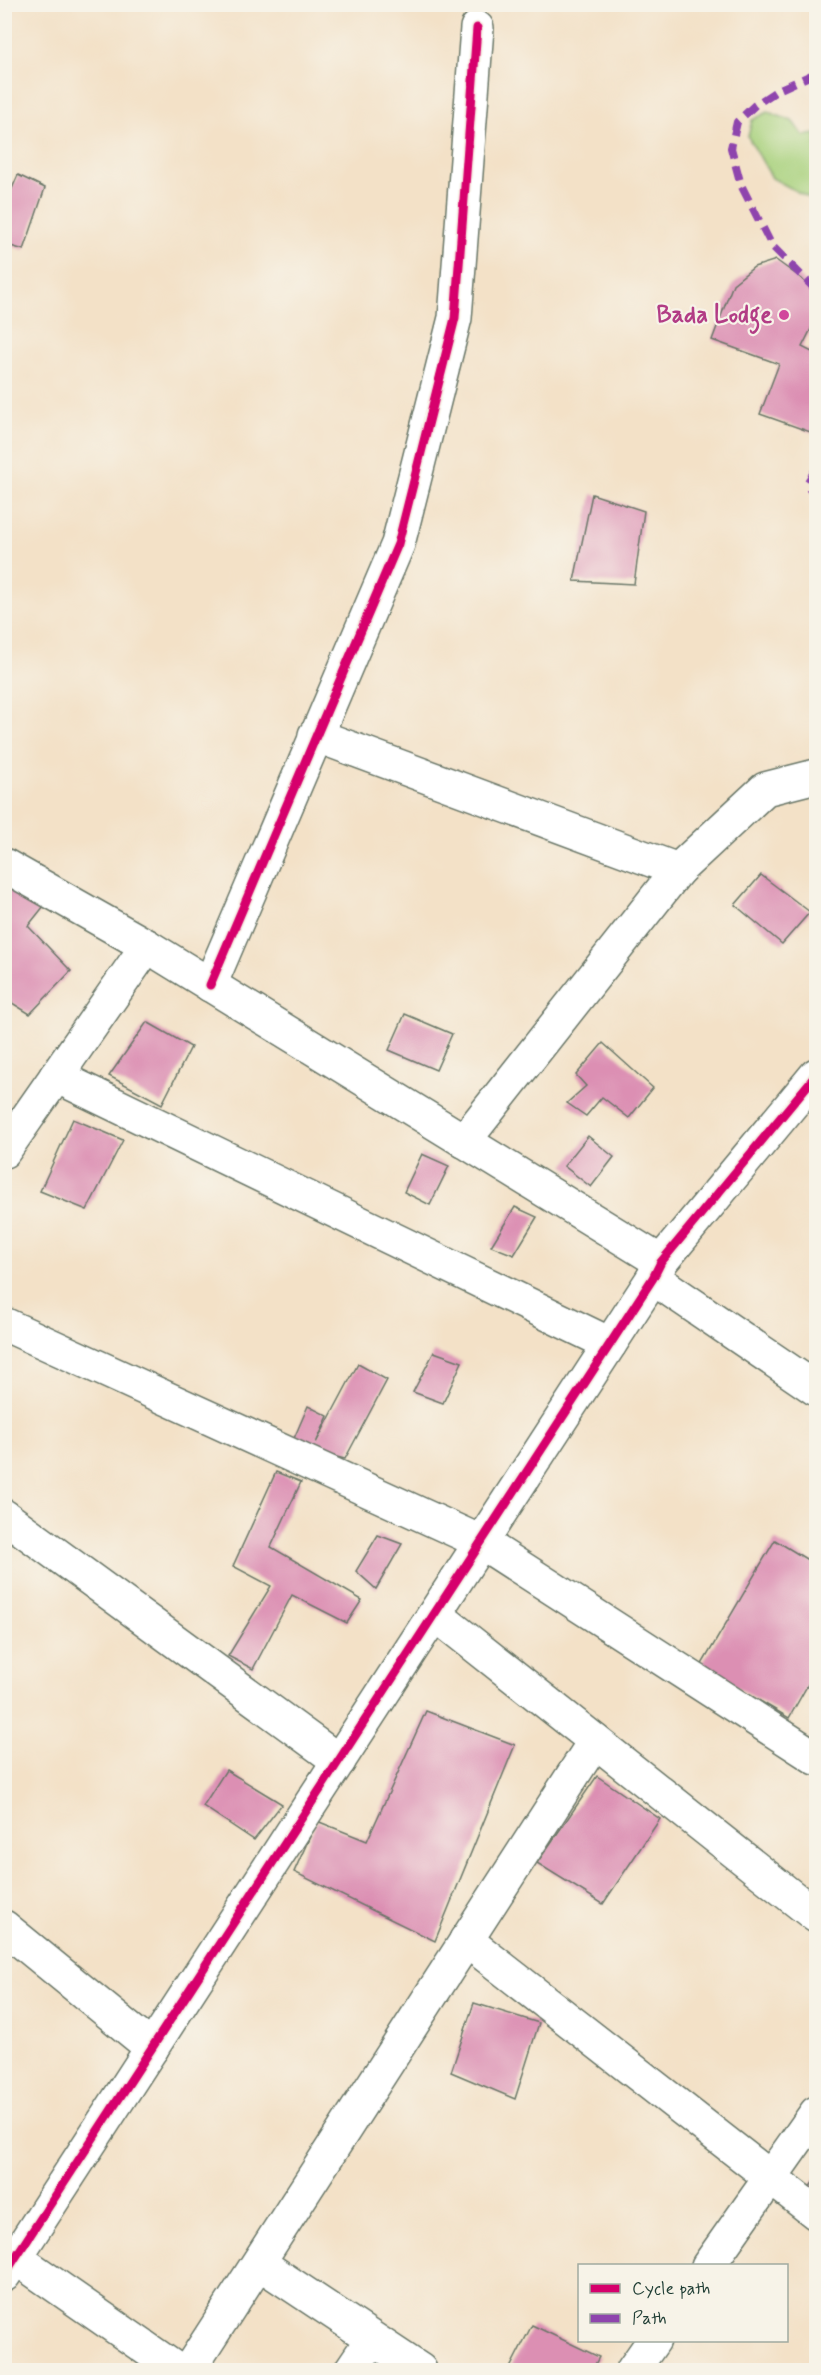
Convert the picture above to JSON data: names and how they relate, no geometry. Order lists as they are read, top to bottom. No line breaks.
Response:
{"places":["Bada Lodge"],"legend":["Cycle path","Path"]}
